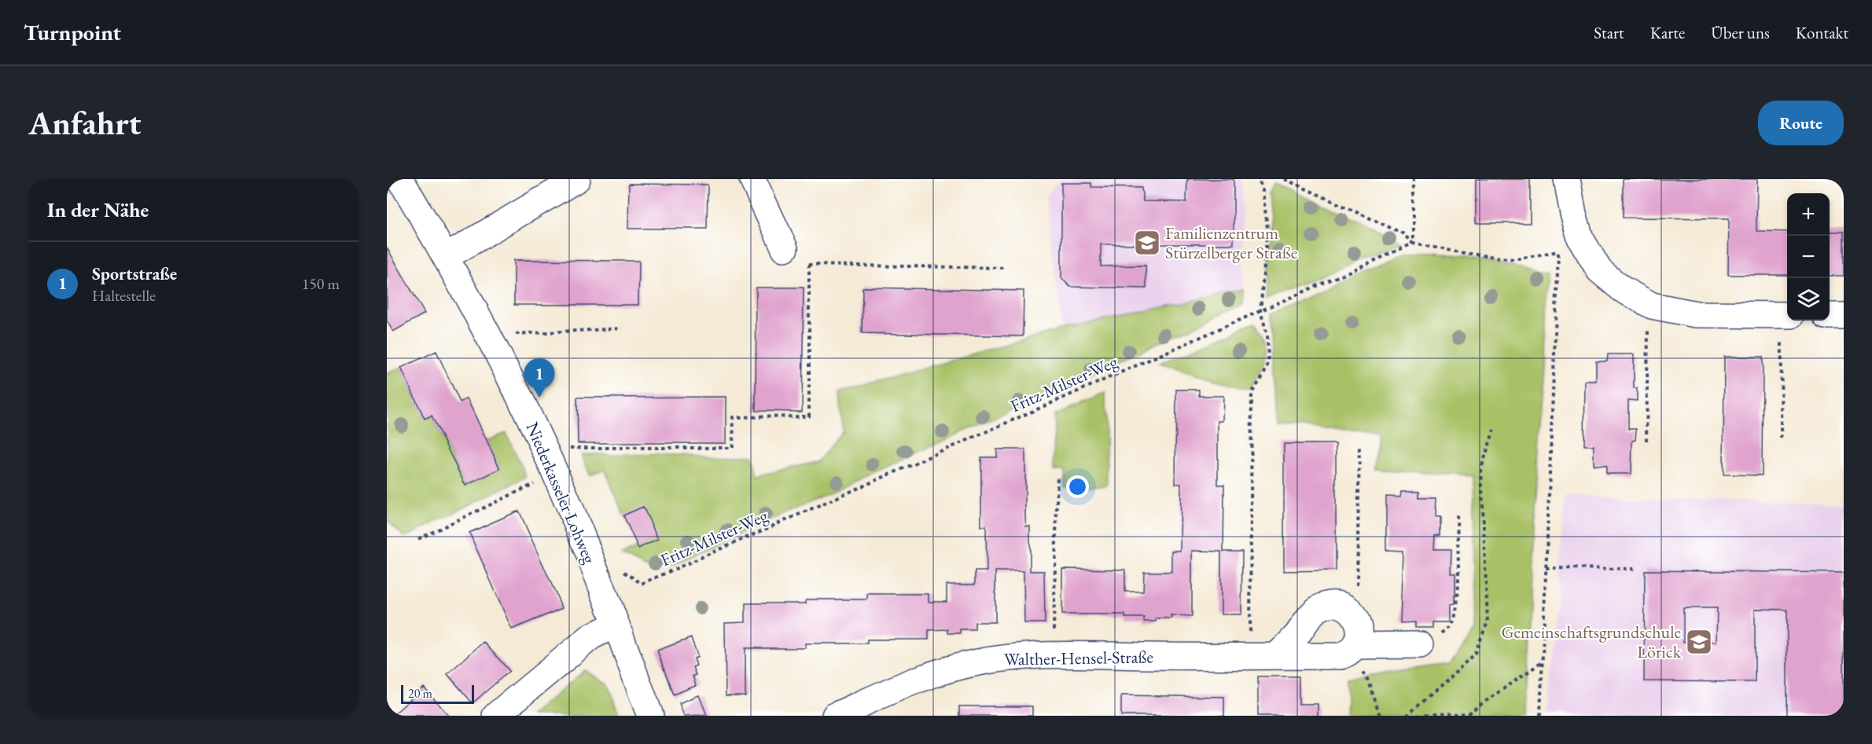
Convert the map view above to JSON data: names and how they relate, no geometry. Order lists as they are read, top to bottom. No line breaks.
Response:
{"streets":{"street":["Niederkasseler Lohweg","Walther-Hensel-Straße"],"path":["Fritz-Milster-Weg"]},"crossings":[["Fritz-Milster-Weg","Niederkasseler Lohweg"]],"places":{"school or university":["Familienzentrum Stürzelberger Straße","Gemeinschaftsgrundschule Lörick"]},"scale_bar":"20 m","page":{"header":"Turnpoint","nav":["Start","Karte","Über uns","Kontakt"],"buttons":"Route","title":"Anfahrt","heading":"In der Nähe","map_buttons":["+","−"],"list":[{"mark":"1","name":"Sportstraße","note":"Haltestelle","value":"150 m"}],"pins":"1","scale":"20 m"}}
